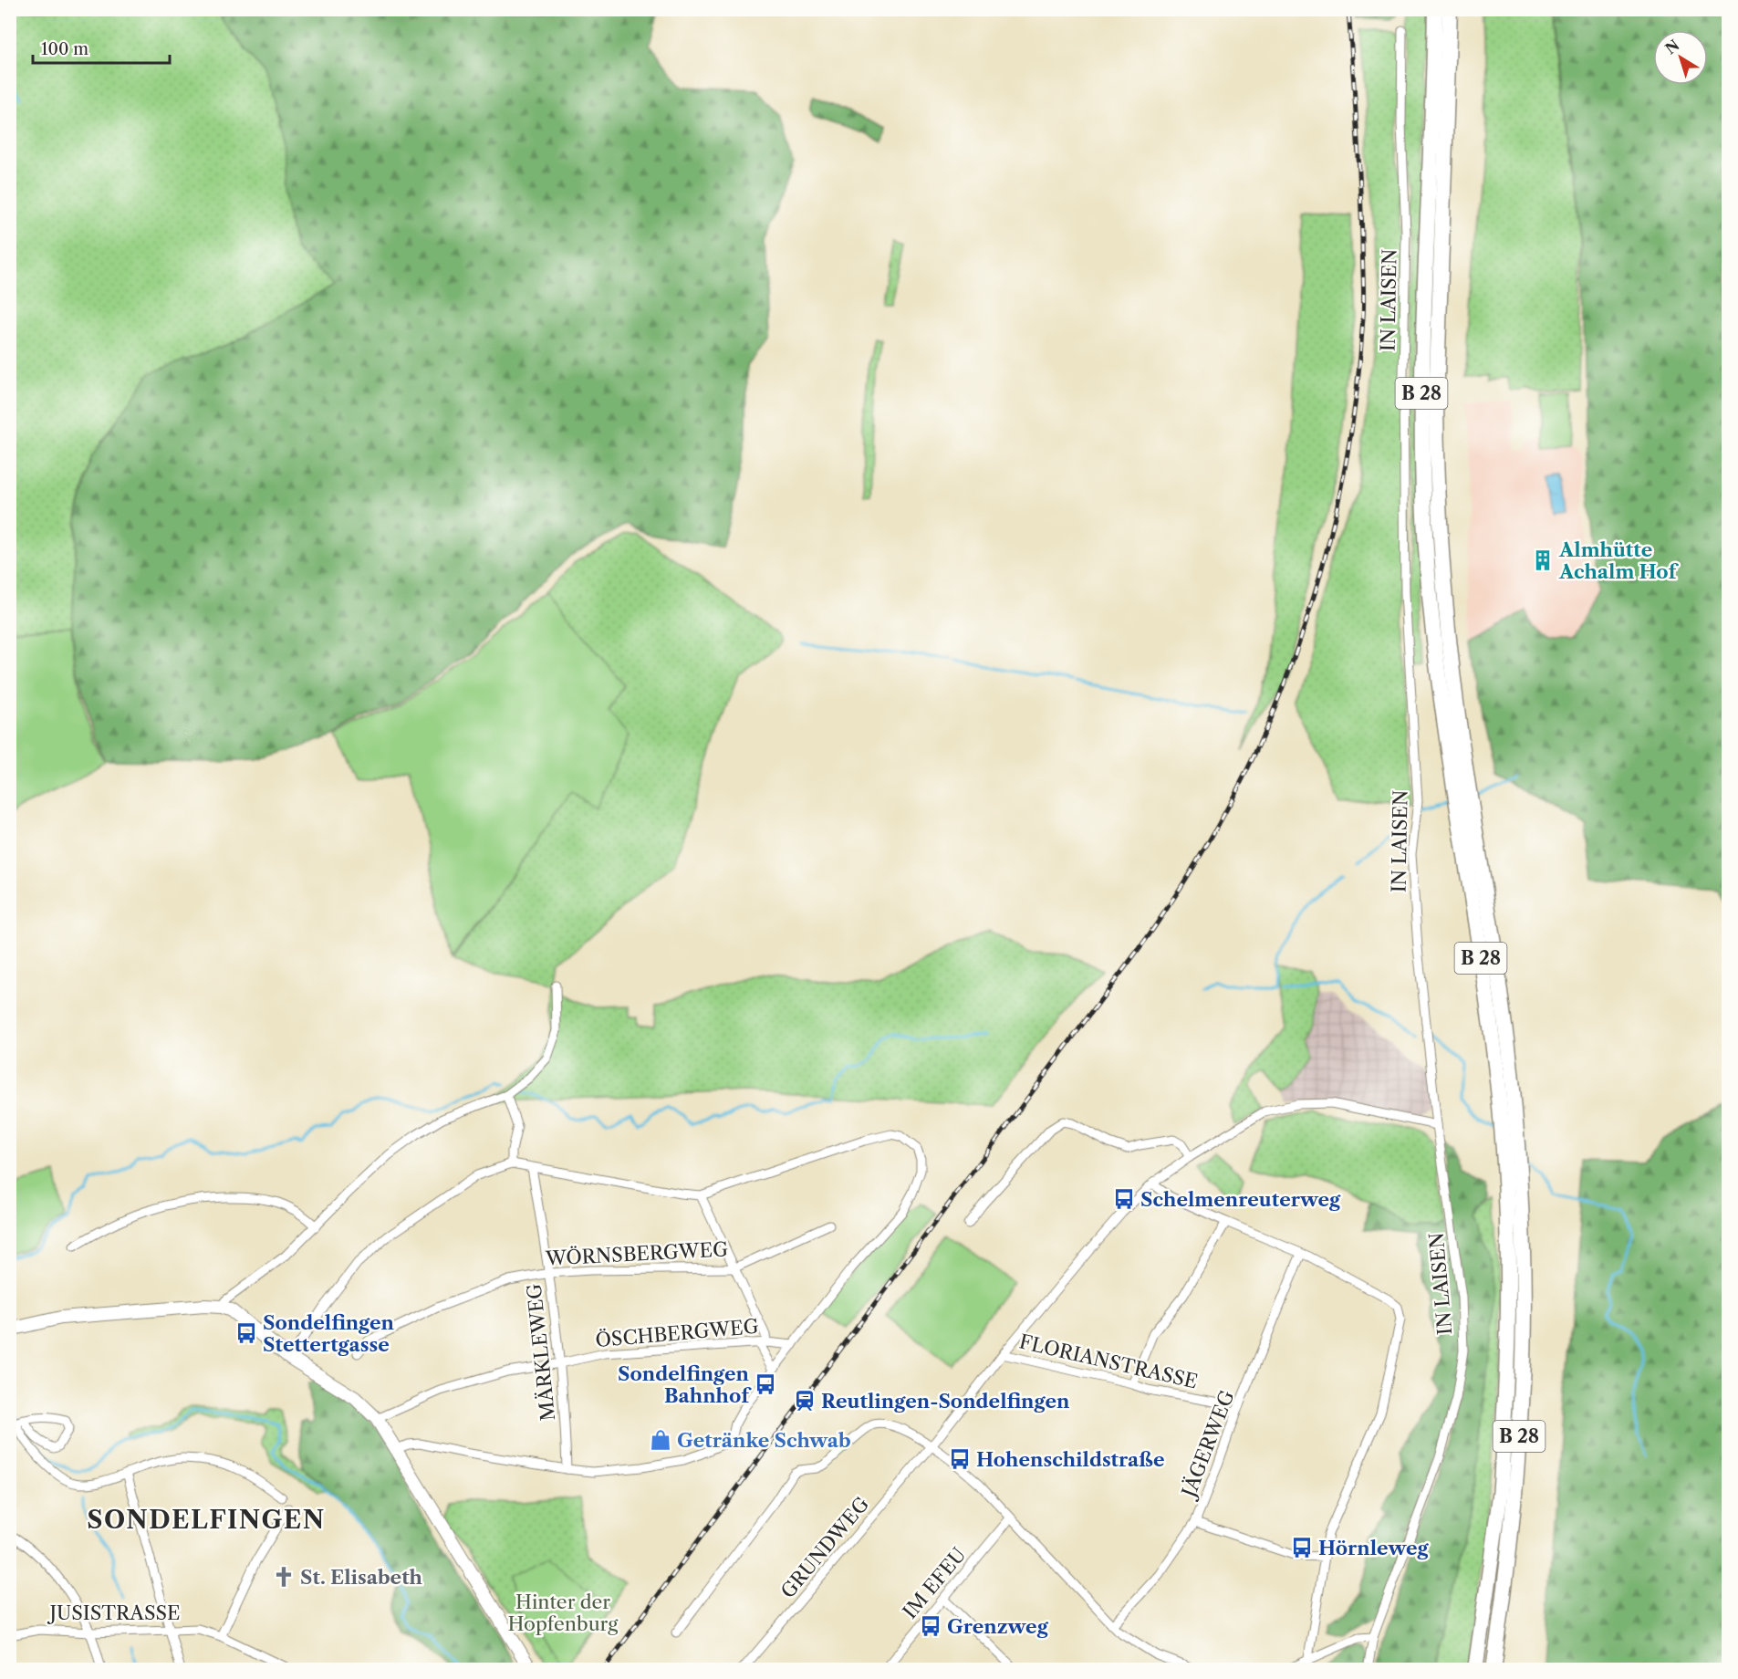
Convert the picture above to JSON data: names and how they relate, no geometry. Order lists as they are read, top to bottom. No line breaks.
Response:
{"streets":{"highway":["B 28"],"street":["IN LAISEN","WÖRNSBERGWEG","ÖSCHBERGWEG","MÄRKLEWEG","FLORIANSTRASSE","JÄGERWEG","GRUNDWEG","IM EFEU","JUSISTRASSE"]},"crossings":[["IN LAISEN","GRUNDWEG"],["WÖRNSBERGWEG","MÄRKLEWEG"],["ÖSCHBERGWEG","MÄRKLEWEG"],["FLORIANSTRASSE","JÄGERWEG"],["FLORIANSTRASSE","GRUNDWEG"]],"districts":["SONDELFINGEN"],"parks":["Hinter der Hopfenburg"],"places":{"building":["Almhütte Achalm Hof"],"bus stop":["Schelmenreuterweg","Sondelfingen Stettertgasse","Sondelfingen Bahnhof","Hohenschildstraße","Hörnleweg","Grenzweg"],"station":["Reutlingen-Sondelfingen"],"shop":["Getränke Schwab"],"church":["St. Elisabeth"]},"scale_bar":"100 m","north":"top left"}
